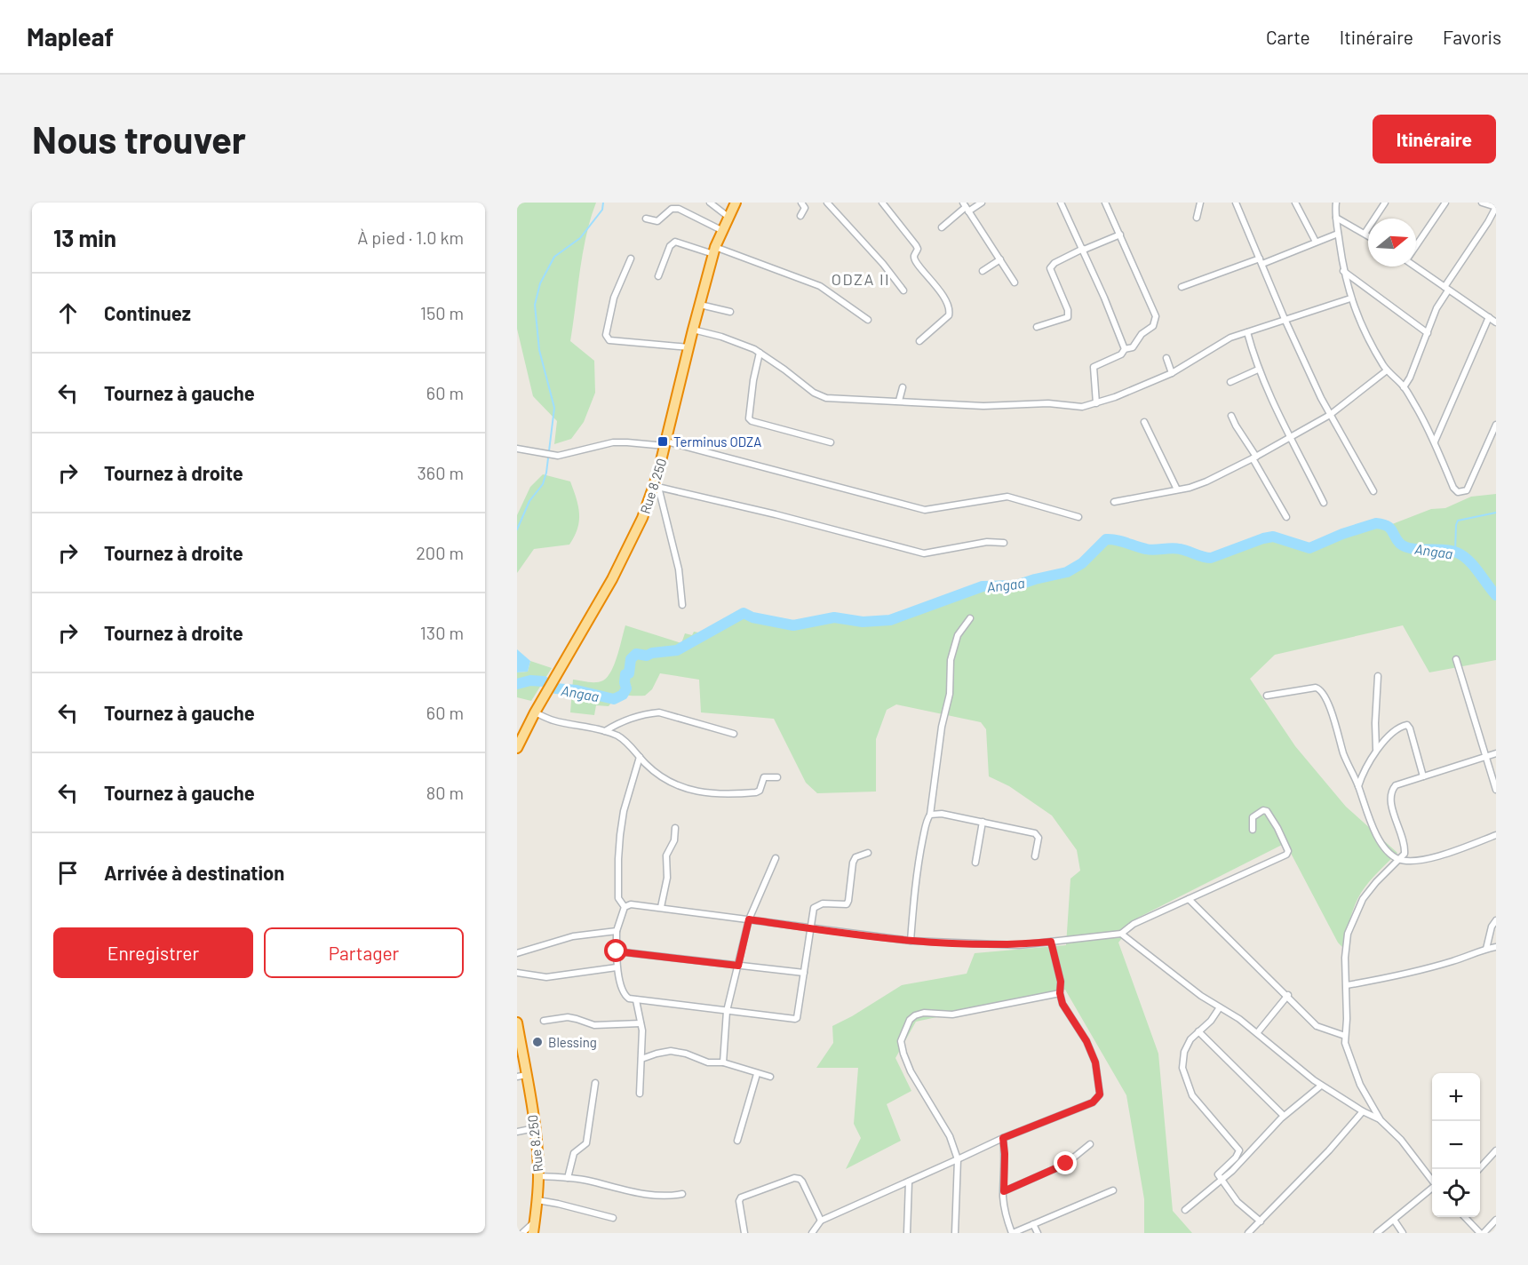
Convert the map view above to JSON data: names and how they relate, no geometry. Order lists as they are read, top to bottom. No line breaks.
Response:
{"streets":{"highway":["Rue 8.250"]},"districts":["ODZA II"],"water":["Angaa"],"places":{"transit":["Terminus ODZA"],"other":["Blessing"]},"north":"right","page":{"header":"Mapleaf","nav":["Carte","Itinéraire","Favoris"],"buttons":["Itinéraire",["Enregistrer","Partager"]],"title":"Nous trouver","heading":["13 min","À pied · 1.0 km"],"list":[["Continuez","150 m"],["Tournez à gauche","60 m"],["Tournez à droite","360 m"],["Tournez à droite","200 m"],["Tournez à droite","130 m"],["Tournez à gauche","60 m"],["Tournez à gauche","80 m"],"Arrivée à destination"],"map_buttons":["+","−"]}}
